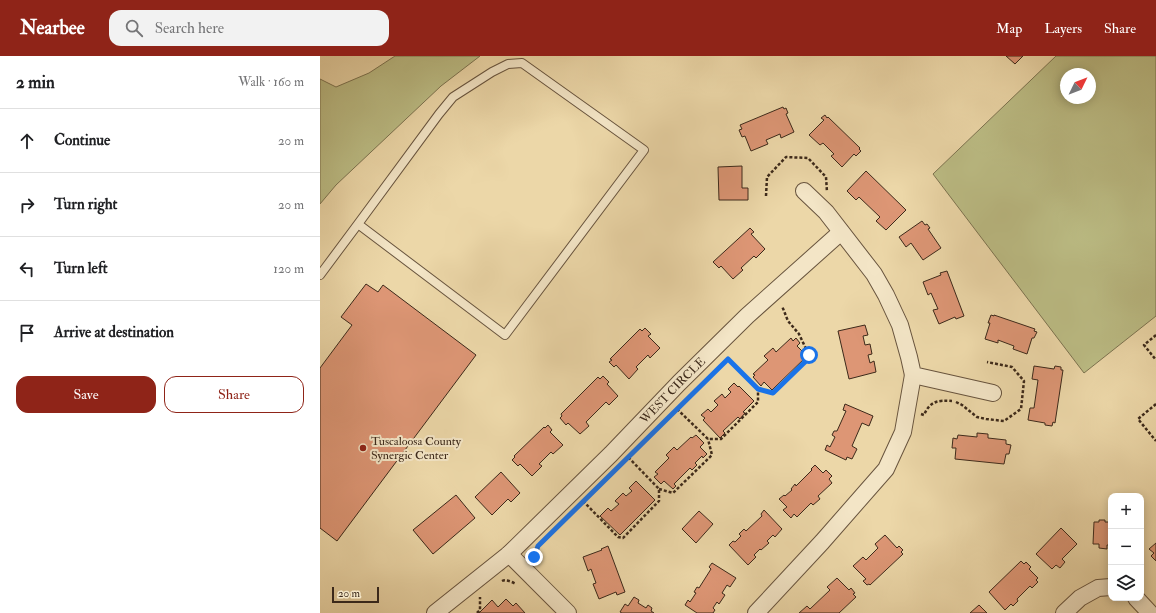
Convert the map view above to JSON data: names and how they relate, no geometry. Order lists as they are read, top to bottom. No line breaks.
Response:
{"streets":{"street":["WEST CIRCLE"]},"places":["Tuscaloosa County Synergic Center"],"scale_bar":"20 m","north":"top right","page":{"header":"Nearbee","search":"Search here","nav":["Map","Layers","Share"],"heading":["2 min","Walk · 160 m"],"list":[["Continue","20 m"],["Turn right","20 m"],["Turn left","120 m"],"Arrive at destination"],"buttons":["Save","Share"],"map_buttons":["+","−"],"scale":"20 m"}}
